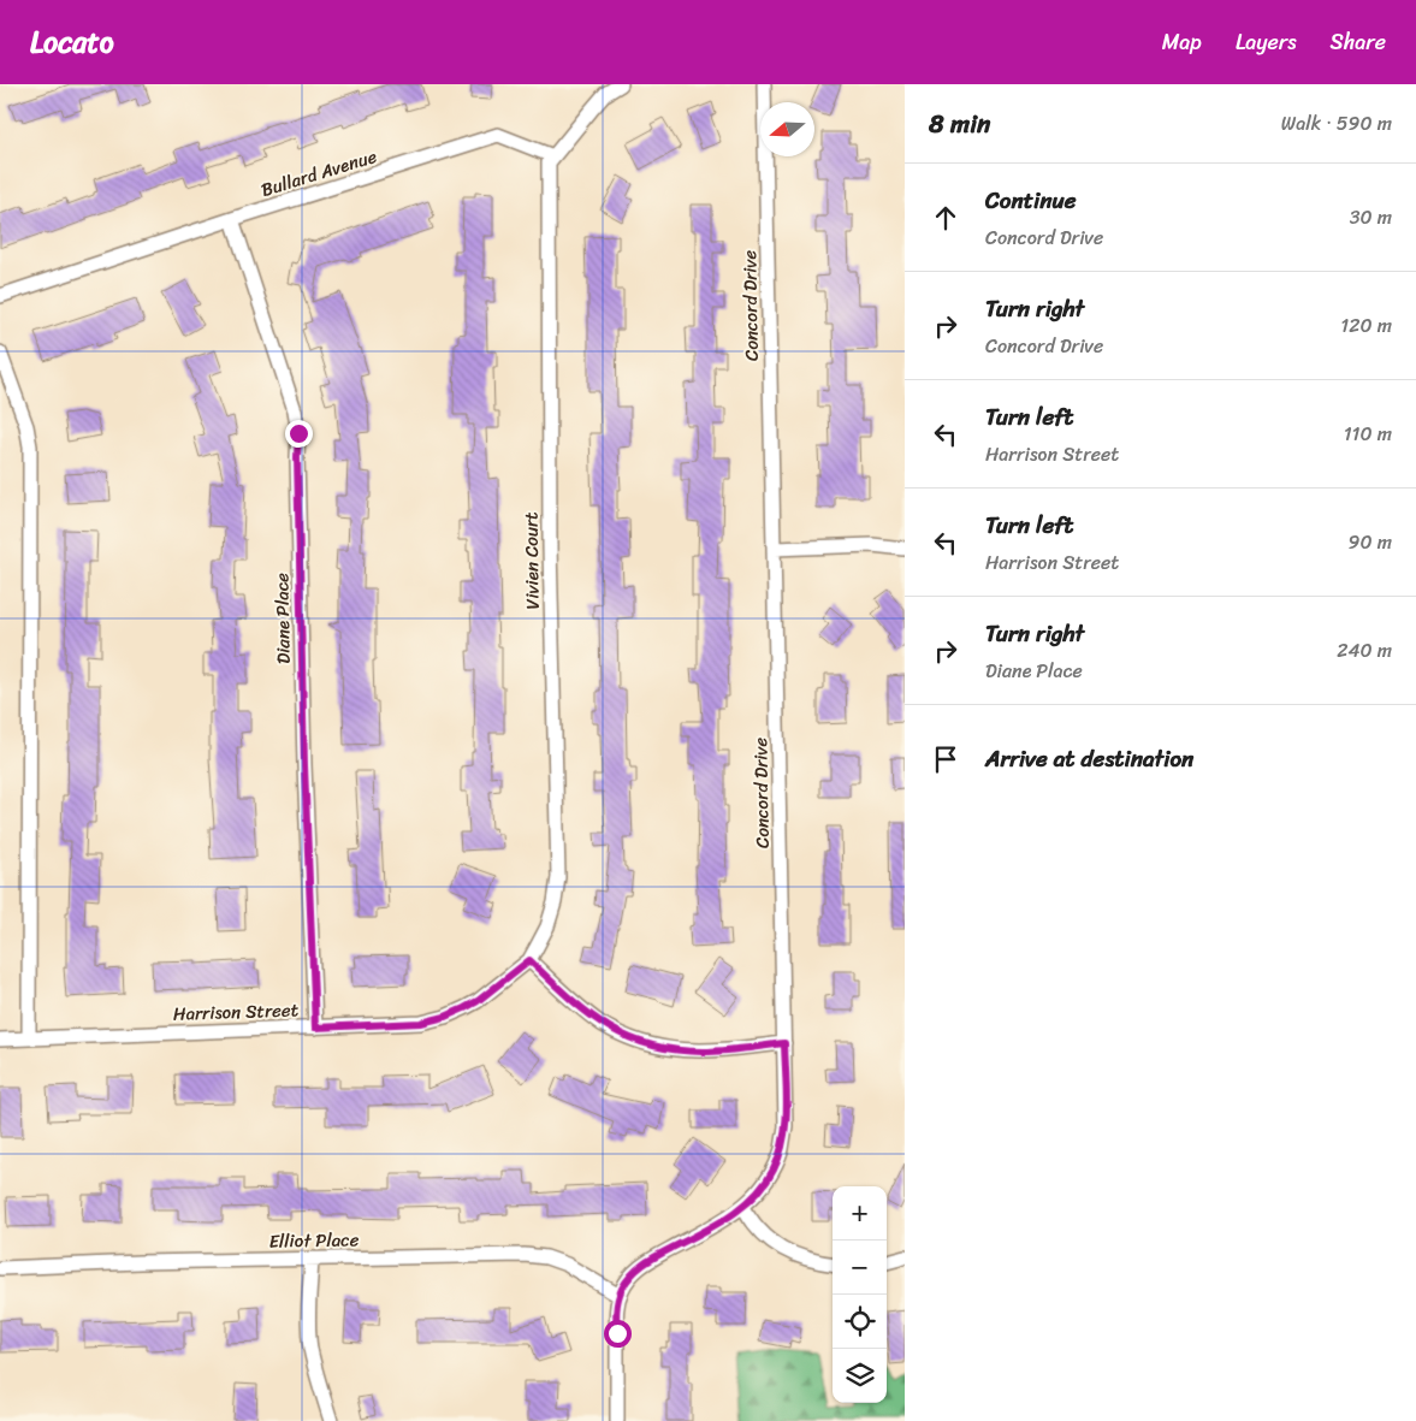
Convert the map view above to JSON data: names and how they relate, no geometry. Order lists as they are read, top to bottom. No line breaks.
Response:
{"streets":{"street":["Bullard Avenue","Concord Drive","Vivien Court","Diane Place","Harrison Street","Elliot Place"]},"crossings":[["Bullard Avenue","Vivien Court"],["Bullard Avenue","Diane Place"],["Concord Drive","Elliot Place"],["Vivien Court","Harrison Street"],["Diane Place","Harrison Street"]],"north":"left","page":{"header":"Locato","nav":["Map","Layers","Share"],"heading":["8 min","Walk · 590 m"],"list":[["Continue","Concord Drive","30 m"],["Turn right","Concord Drive","120 m"],["Turn left","Harrison Street","110 m"],["Turn left","Harrison Street","90 m"],["Turn right","Diane Place","240 m"],"Arrive at destination"],"map_buttons":["+","−"]}}
